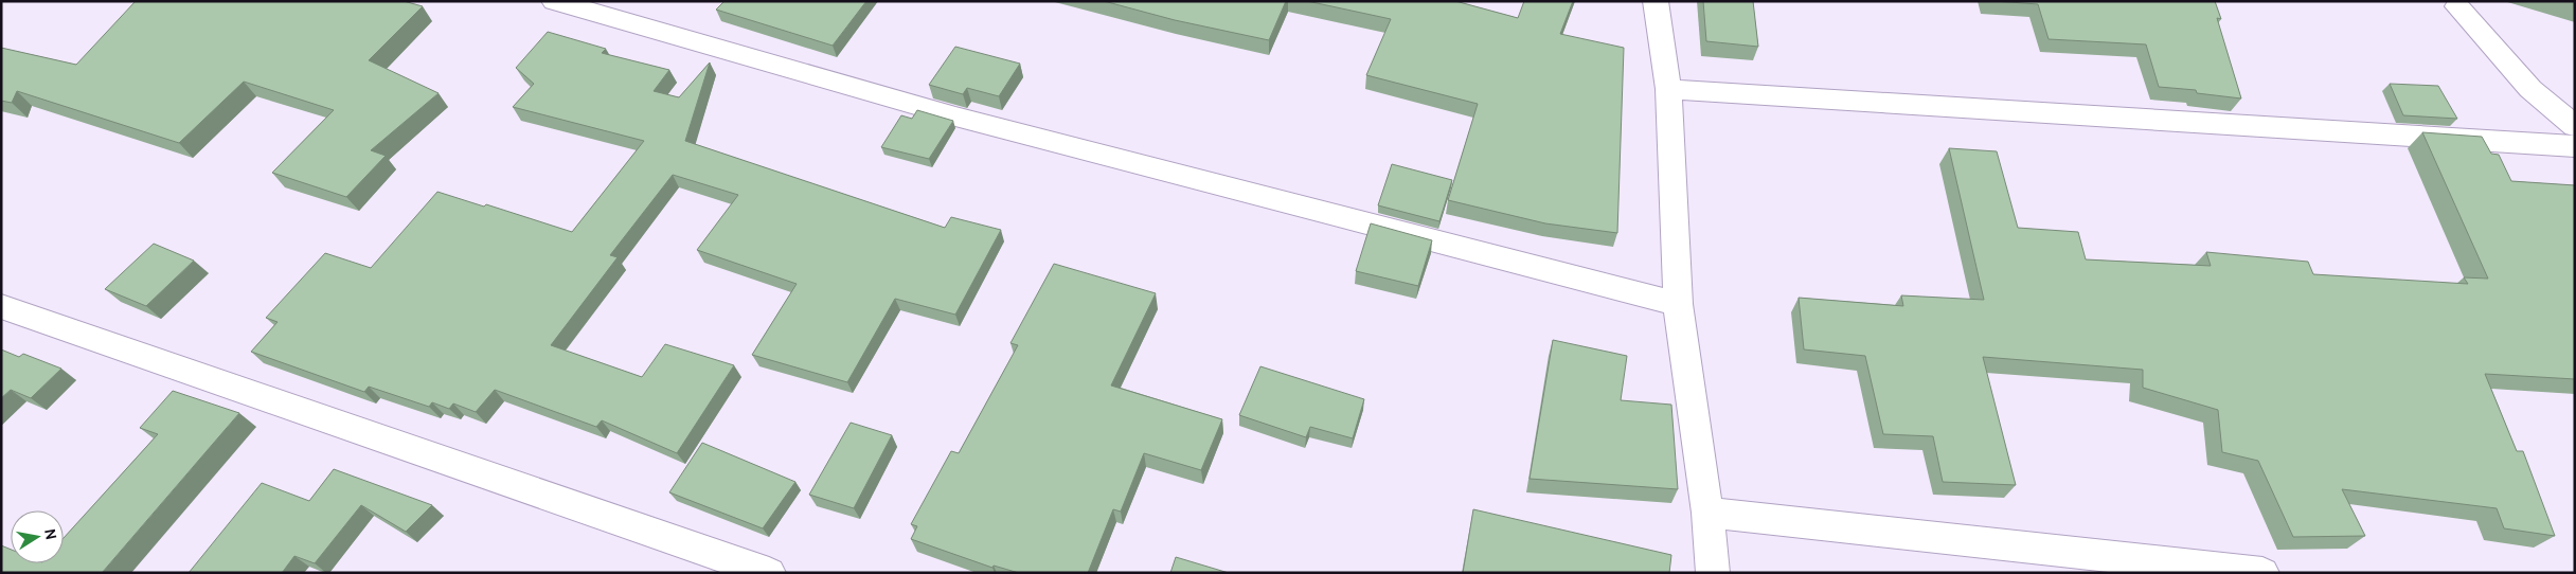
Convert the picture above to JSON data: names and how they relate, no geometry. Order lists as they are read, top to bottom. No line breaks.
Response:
{"north":"right"}
